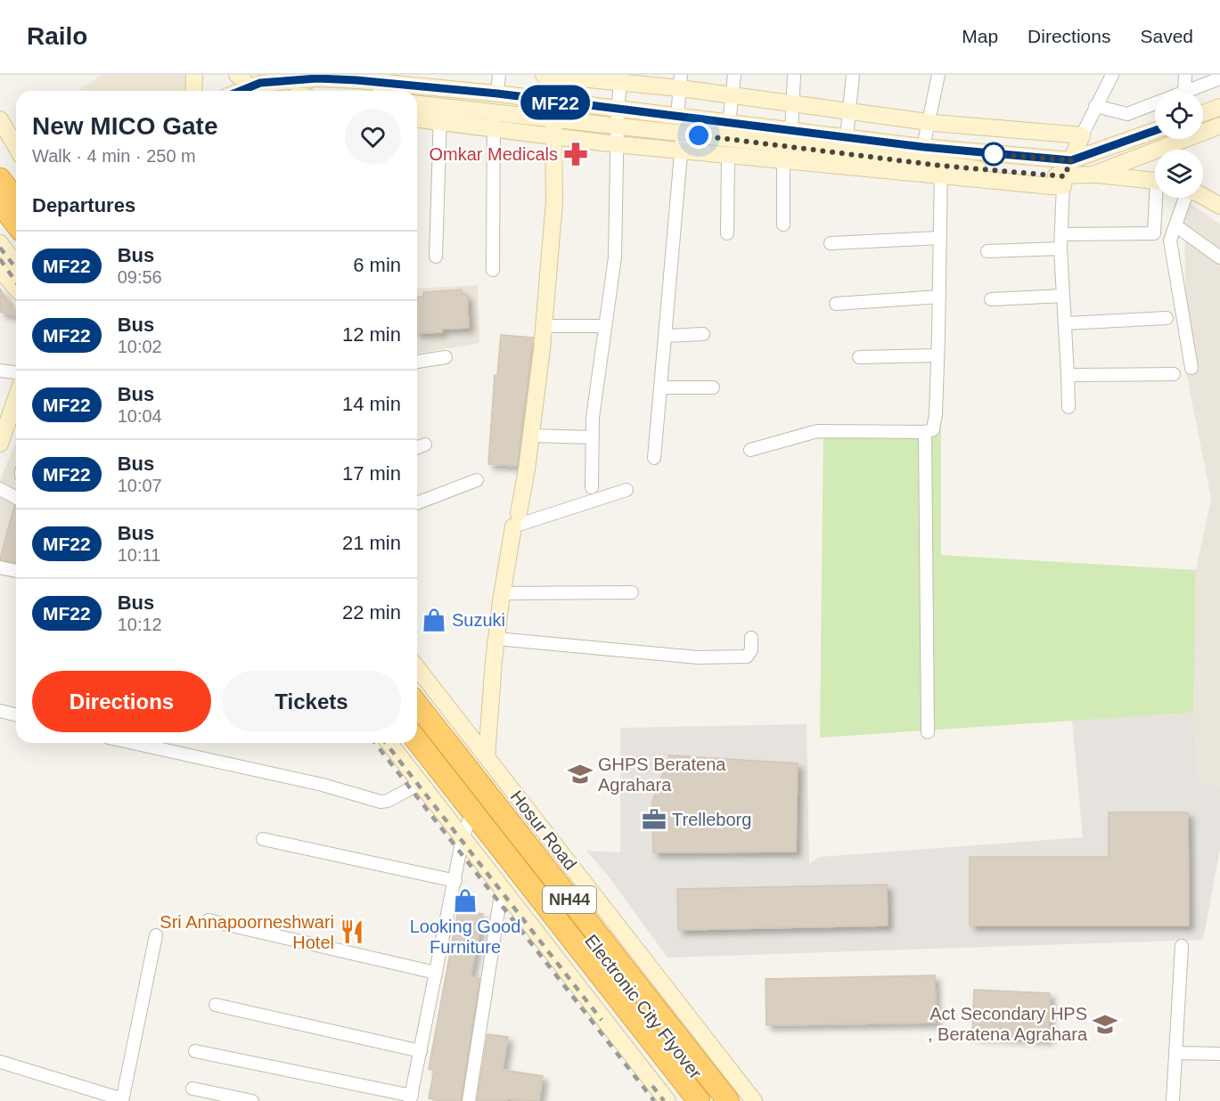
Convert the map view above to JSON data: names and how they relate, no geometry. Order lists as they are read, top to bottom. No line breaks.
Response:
{"streets":{"highway":["Hosur Road","NH44","Electronic City Flyover"]},"places":{"pharmacy":["Omkar Medicals"],"shop":["Suzuki","Looking Good Furniture"],"school or university":["GHPS Beratena Agrahara","Act Secondary HPS , Beratena Agrahara"],"office":["Trelleborg"],"restaurant":["Sri Annapoorneshwari Hotel"]},"lines":["bus line MF22"],"page":{"header":"Railo","nav":["Map","Directions","Saved"],"on_map":"MF22","heading":[["New MICO Gate","Walk · 4 min · 250 m"],"Departures"],"list":[{"mark":"MF22","name":"Bus","note":"09:56","value":"6 min"},{"mark":"MF22","name":"Bus","note":"10:02","value":"12 min"},{"mark":"MF22","name":"Bus","note":"10:04","value":"14 min"},{"mark":"MF22","name":"Bus","note":"10:07","value":"17 min"},{"mark":"MF22","name":"Bus","note":"10:11","value":"21 min"},{"mark":"MF22","name":"Bus","note":"10:12","value":"22 min"}],"buttons":["Directions","Tickets"]}}
